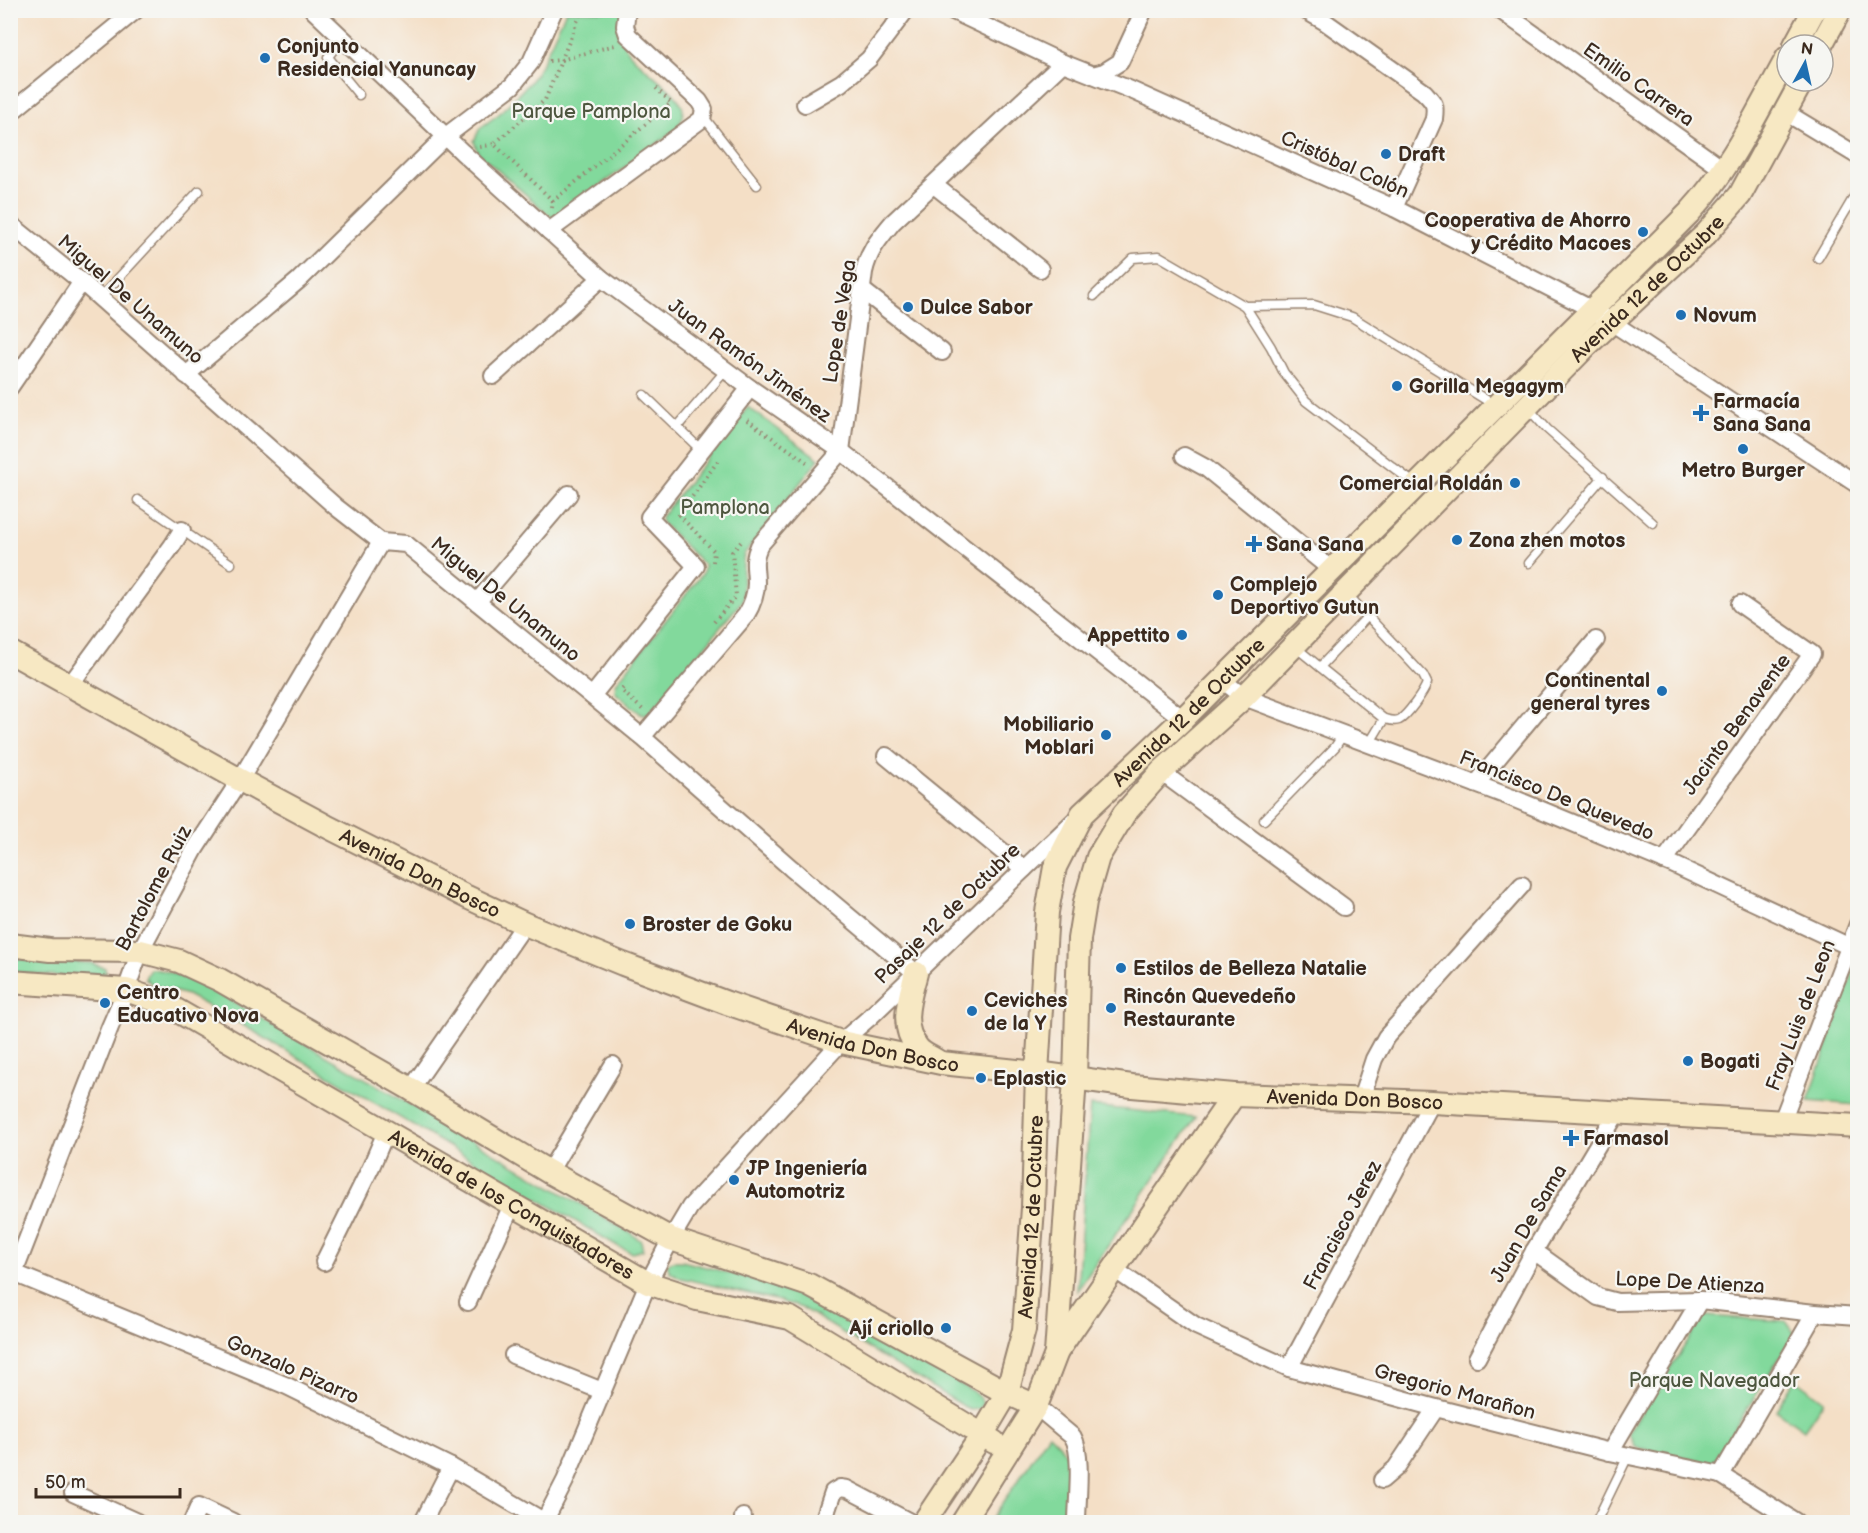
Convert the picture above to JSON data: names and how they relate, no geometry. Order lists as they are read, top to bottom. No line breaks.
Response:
{"streets":{"main road":["Avenida 12 de Octubre","Avenida Don Bosco","Avenida de los Conquistadores"],"street":["Emilio Carrera","Cristóbal Colón","Miguel De Unamuno","Lope de Vega","Juan Ramón Jiménez","Jacinto Benavente","Francisco De Quevedo","Bartolome Ruiz","Pasaje 12 de Octubre","Fray Luis de Leon","Juan De Sama","Francisco Jerez","Lope De Atienza","Gonzalo Pizarro","Gregorio Marañon"]},"crossings":[["Emilio Carrera","Avenida 12 de Octubre"],["Cristóbal Colón","Avenida 12 de Octubre"],["Cristóbal Colón","Lope de Vega"],["Avenida 12 de Octubre","Juan Ramón Jiménez"],["Avenida 12 de Octubre","Francisco De Quevedo"],["Avenida 12 de Octubre","Avenida Don Bosco"],["Avenida 12 de Octubre","Pasaje 12 de Octubre"],["Avenida 12 de Octubre","Avenida de los Conquistadores"],["Miguel De Unamuno","Bartolome Ruiz"],["Miguel De Unamuno","Pasaje 12 de Octubre"],["Lope de Vega","Juan Ramón Jiménez"],["Jacinto Benavente","Francisco De Quevedo"],["Francisco De Quevedo","Fray Luis de Leon"],["Avenida Don Bosco","Bartolome Ruiz"],["Avenida Don Bosco","Pasaje 12 de Octubre"],["Avenida Don Bosco","Fray Luis de Leon"],["Avenida Don Bosco","Juan De Sama"],["Avenida Don Bosco","Francisco Jerez"],["Bartolome Ruiz","Avenida de los Conquistadores"],["Bartolome Ruiz","Gonzalo Pizarro"],["Pasaje 12 de Octubre","Avenida de los Conquistadores"],["Pasaje 12 de Octubre","Gonzalo Pizarro"],["Juan De Sama","Lope De Atienza"],["Francisco Jerez","Gregorio Marañon"]],"parks":["Parque Pamplona","Pamplona","Parque Navegador"],"places":{"other":["Conjunto Residencial Yanuncay","Draft","Cooperativa de Ahorro y Crédito Macoes","Dulce Sabor","Novum","Gorilla Megagym","Metro Burger","Comercial Roldán","Zona zhen motos","Complejo Deportivo Gutun","Appettito","Continental general tyres","Mobiliario Moblari","Broster de Goku","Estilos de Belleza Natalie","Centro Educativo Nova","Rincón Quevedeño Restaurante","Ceviches de la Y","Bogati","Eplastic","JP Ingeniería Automotriz","Ají criollo"],"health":["Farmacía Sana Sana","Sana Sana","Farmasol"]},"scale_bar":"50 m","north":"top"}
